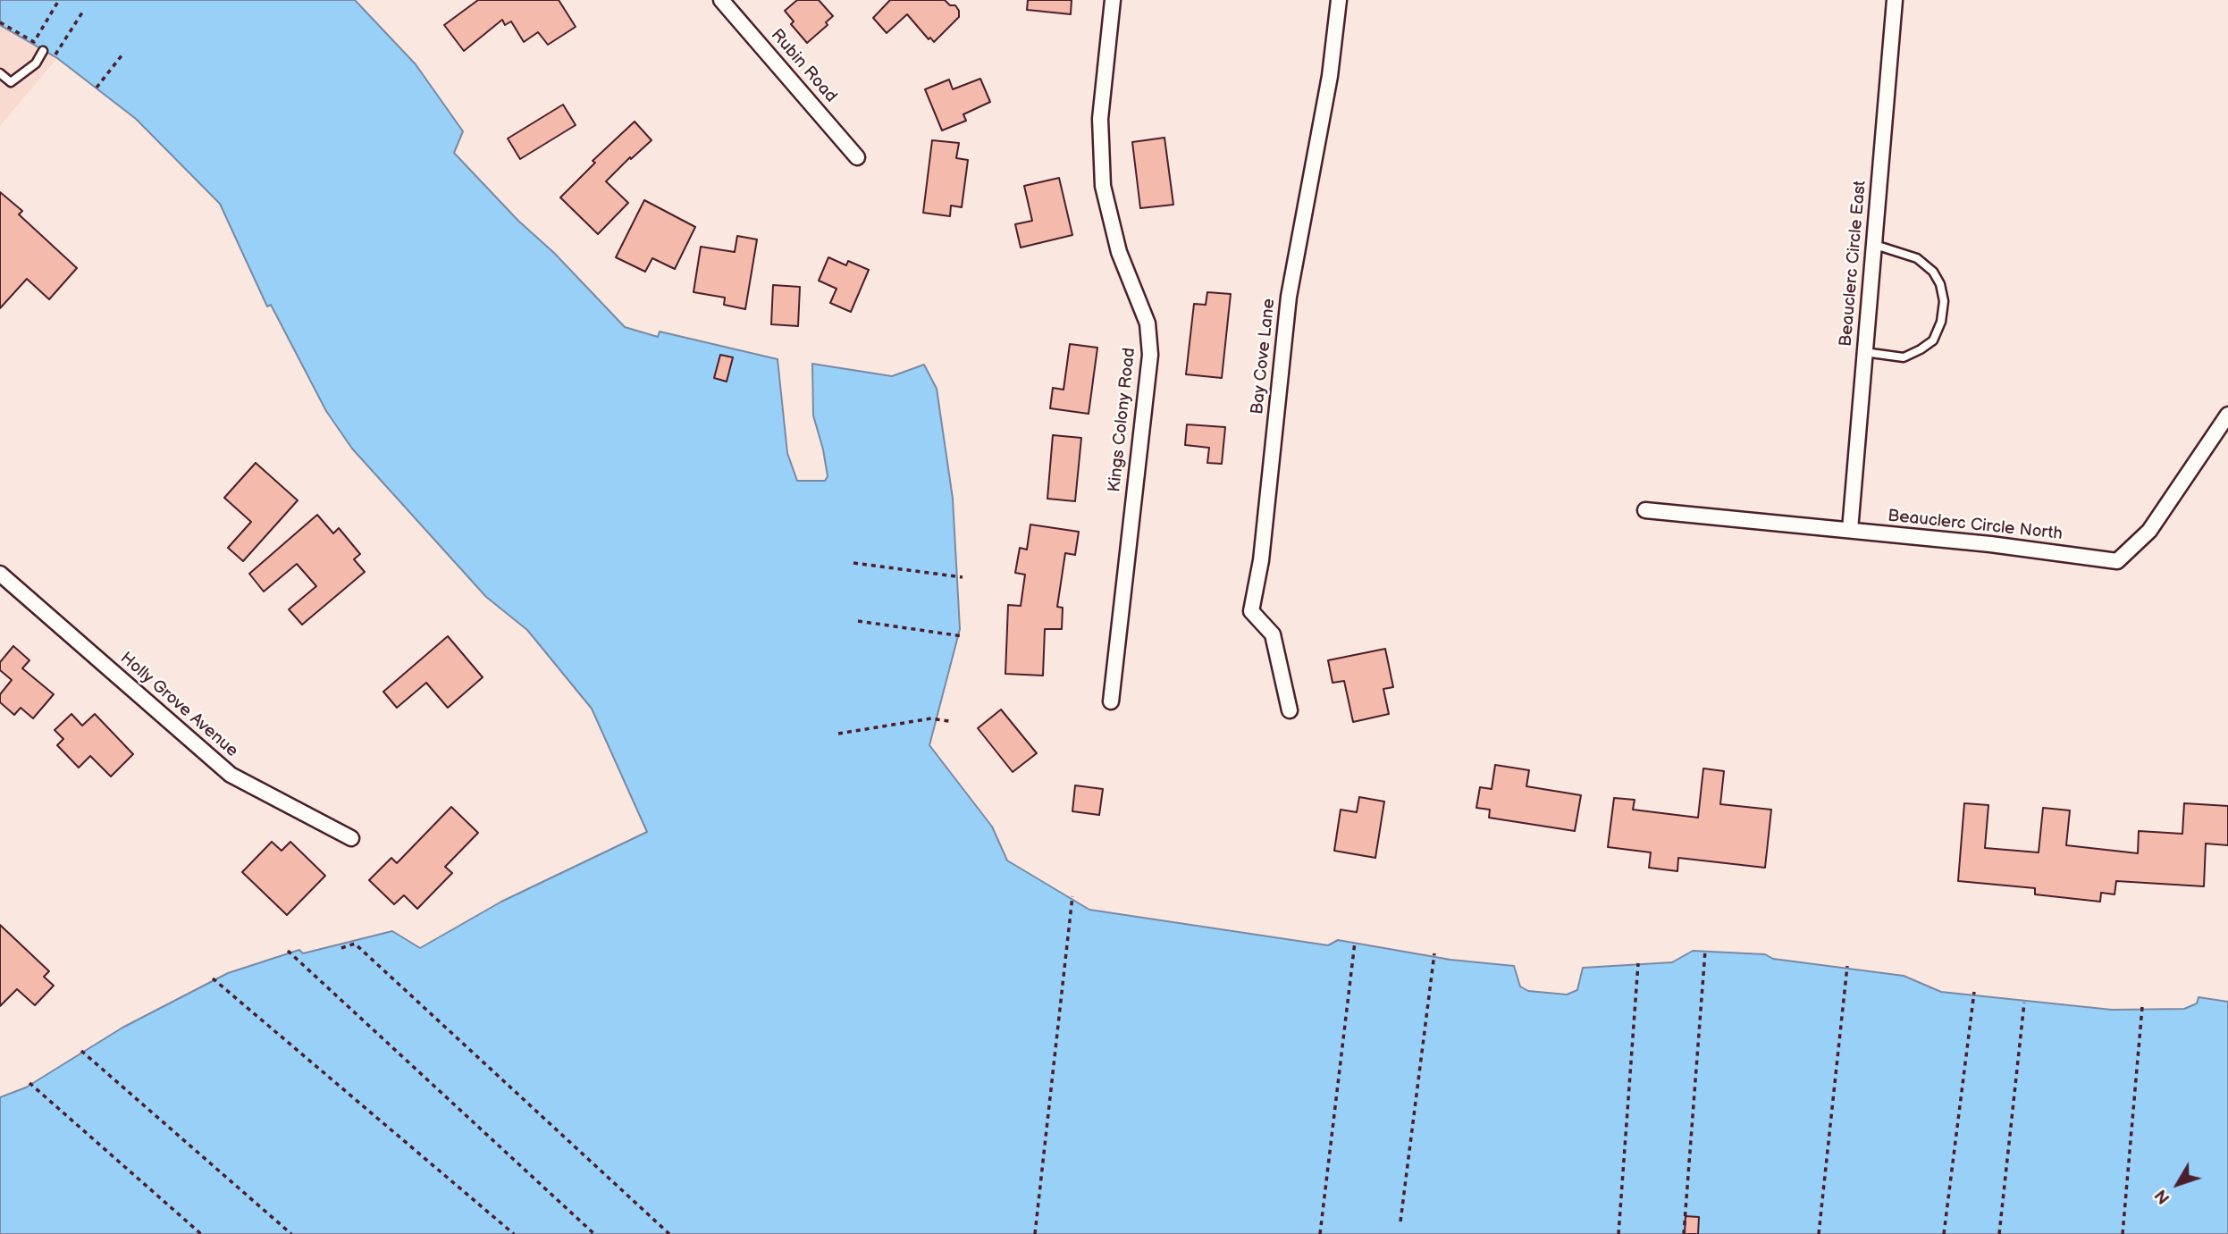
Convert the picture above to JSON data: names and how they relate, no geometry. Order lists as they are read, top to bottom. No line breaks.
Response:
{"streets":{"street":["Rubin Road","Beauclerc Circle East","Bay Cove Lane","Kings Colony Road","Beauclerc Circle North","Holly Grove Avenue"]},"crossings":[["Beauclerc Circle East","Beauclerc Circle North"]],"north":"bottom left"}
